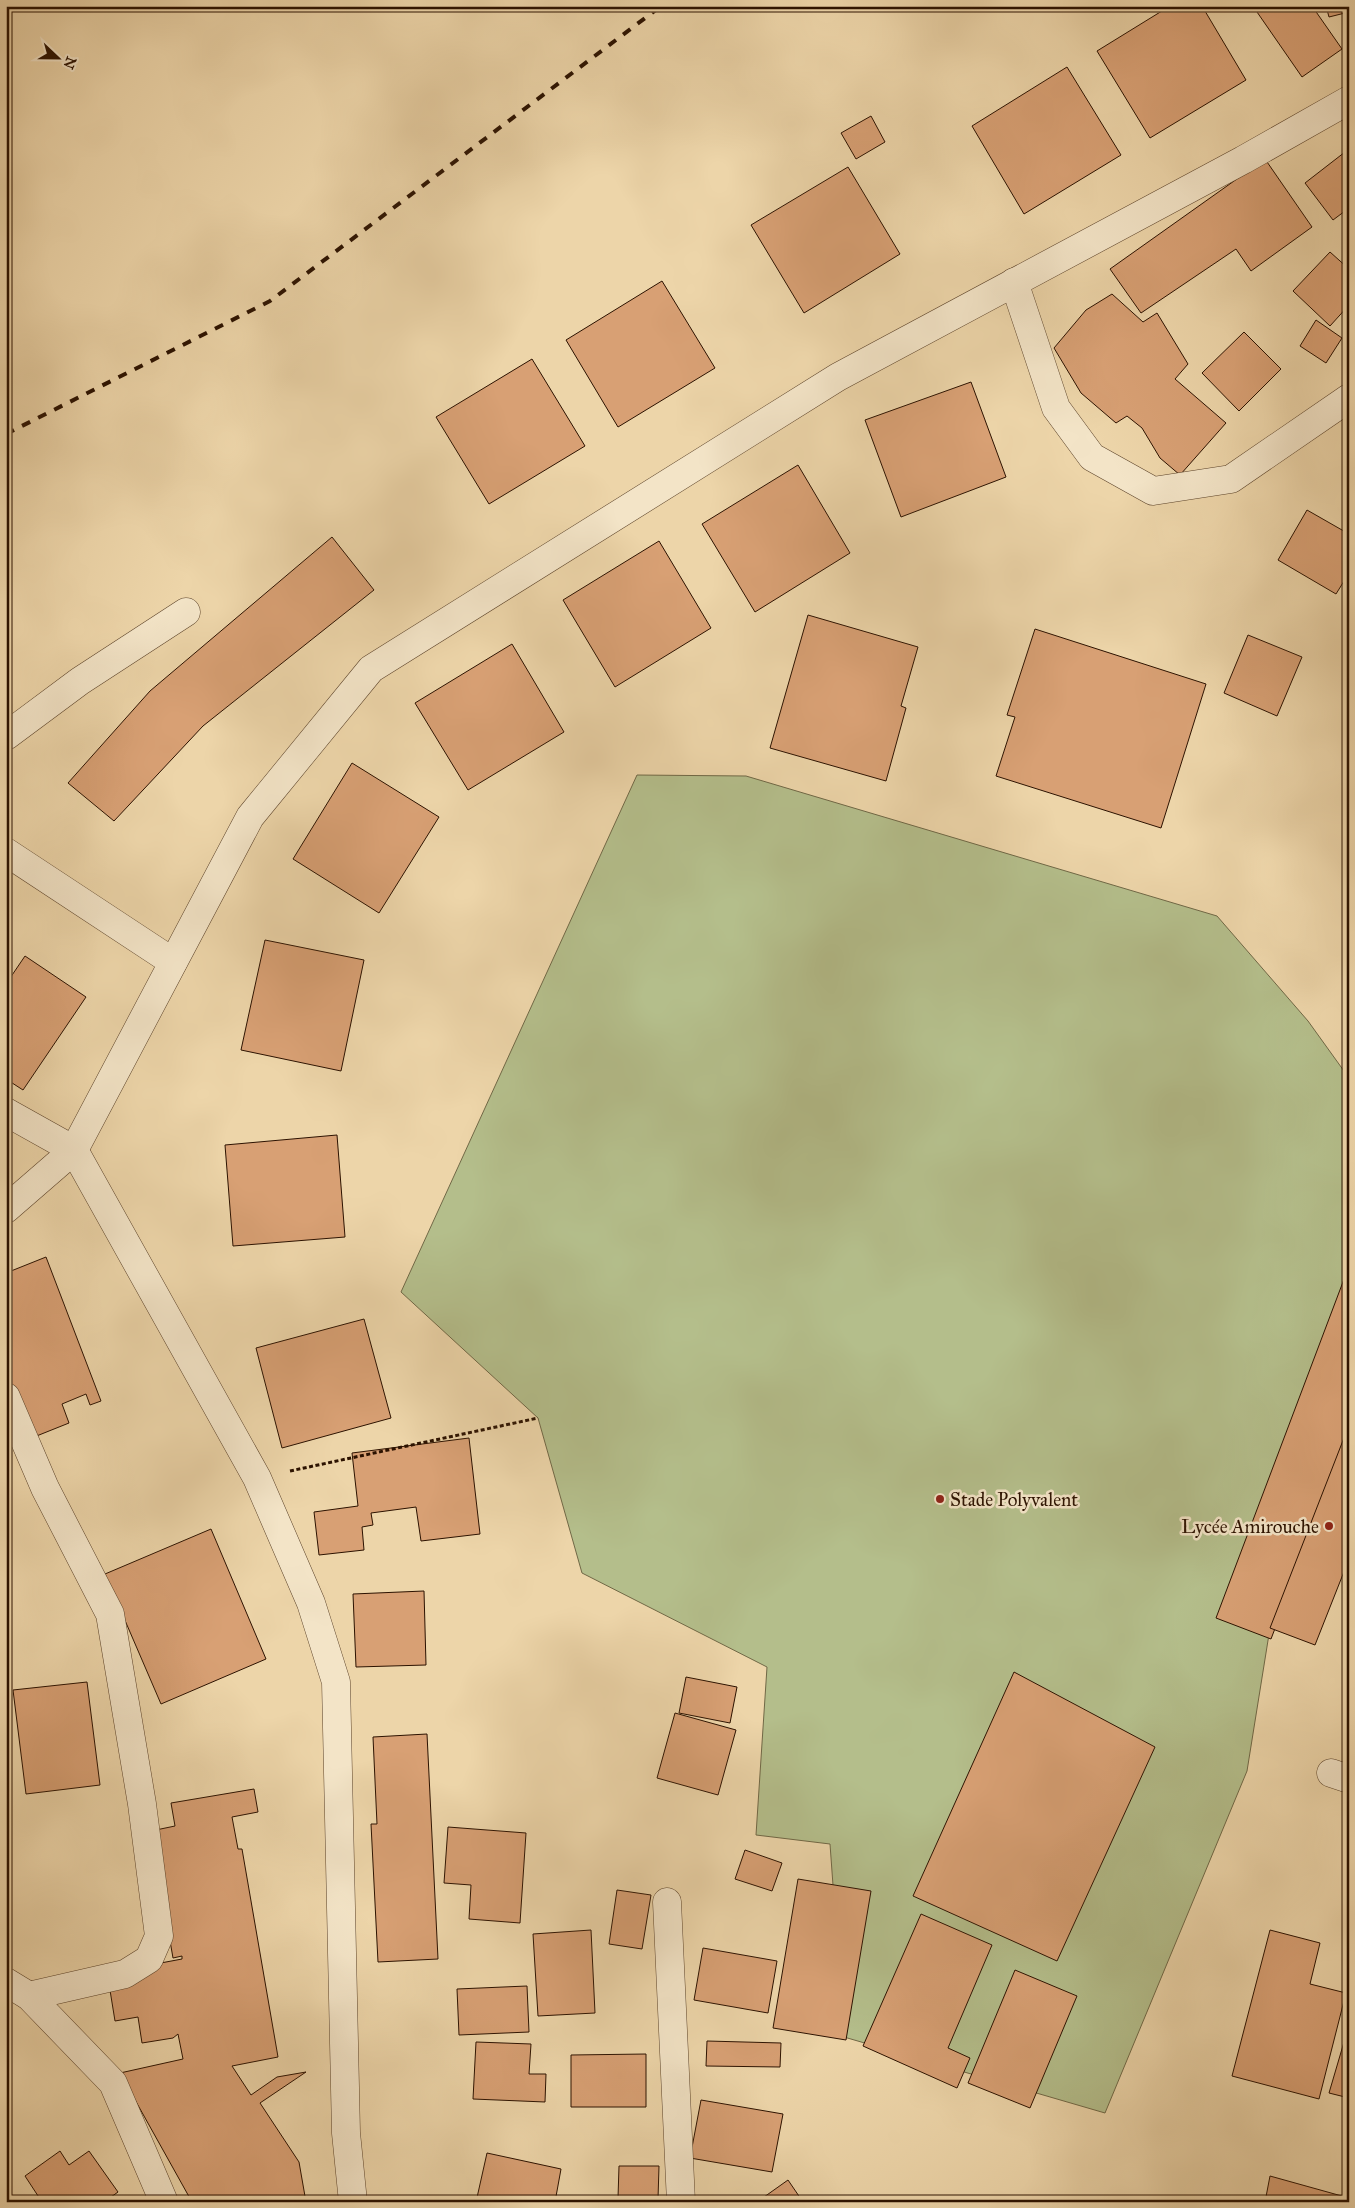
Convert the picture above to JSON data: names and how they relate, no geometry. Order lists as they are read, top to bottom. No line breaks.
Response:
{"places":["Stade Polyvalent","Lycée Amirouche"],"north":"right"}
